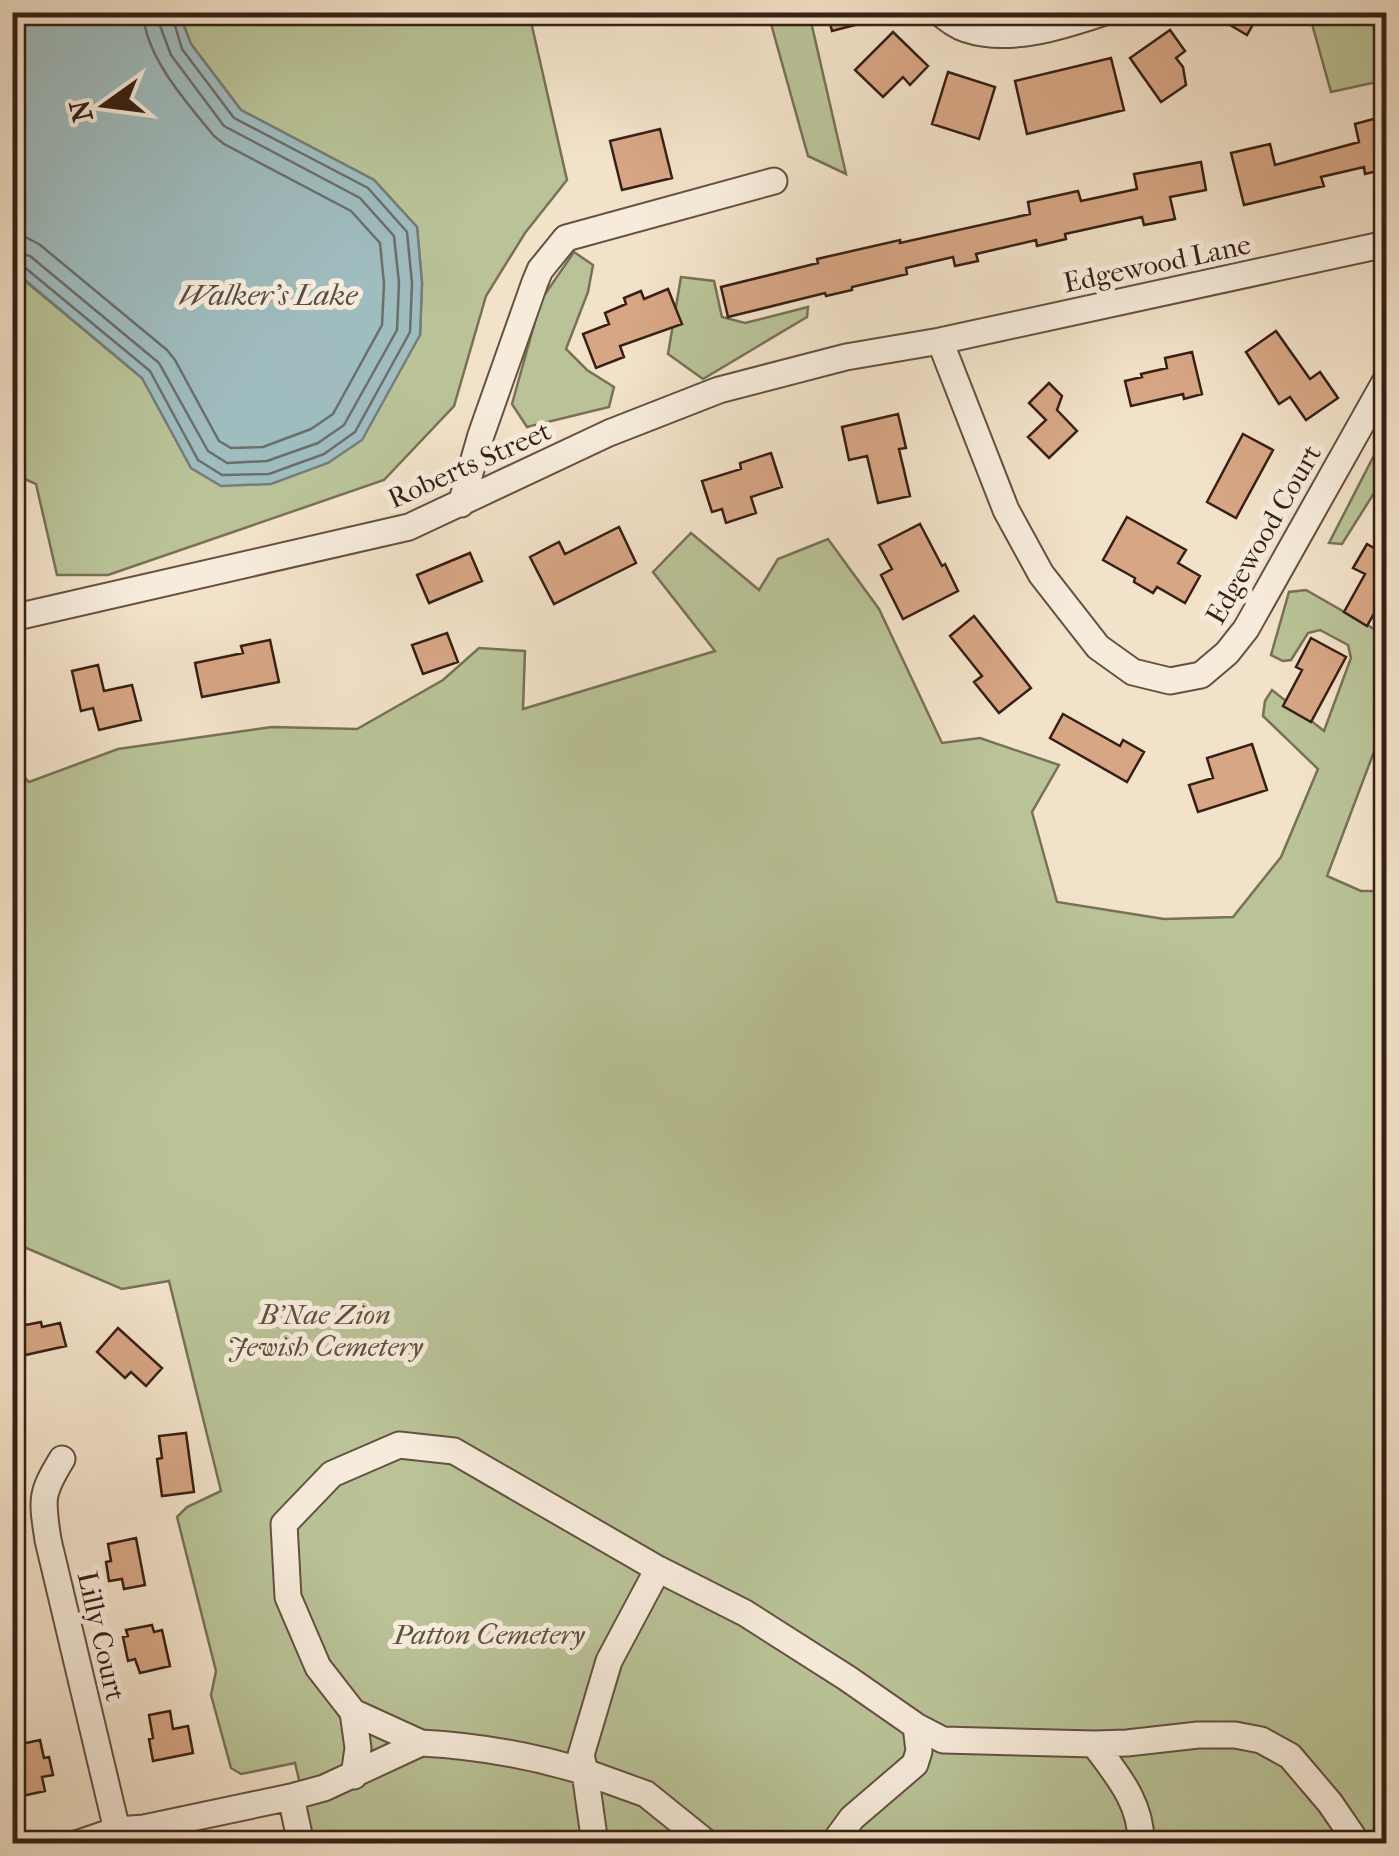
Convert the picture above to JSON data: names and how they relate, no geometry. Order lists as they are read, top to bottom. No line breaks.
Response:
{"streets":{"street":["Edgewood Lane","Roberts Street","Edgewood Court","Lilly Court"]},"crossings":[["Edgewood Lane","Roberts Street"],["Edgewood Lane","Edgewood Court"],["Roberts Street","Edgewood Court"]],"water":["Walker's Lake"],"parks":["B'Nae Zion Jewish Cemetery","Patton Cemetery"],"north":"left"}
